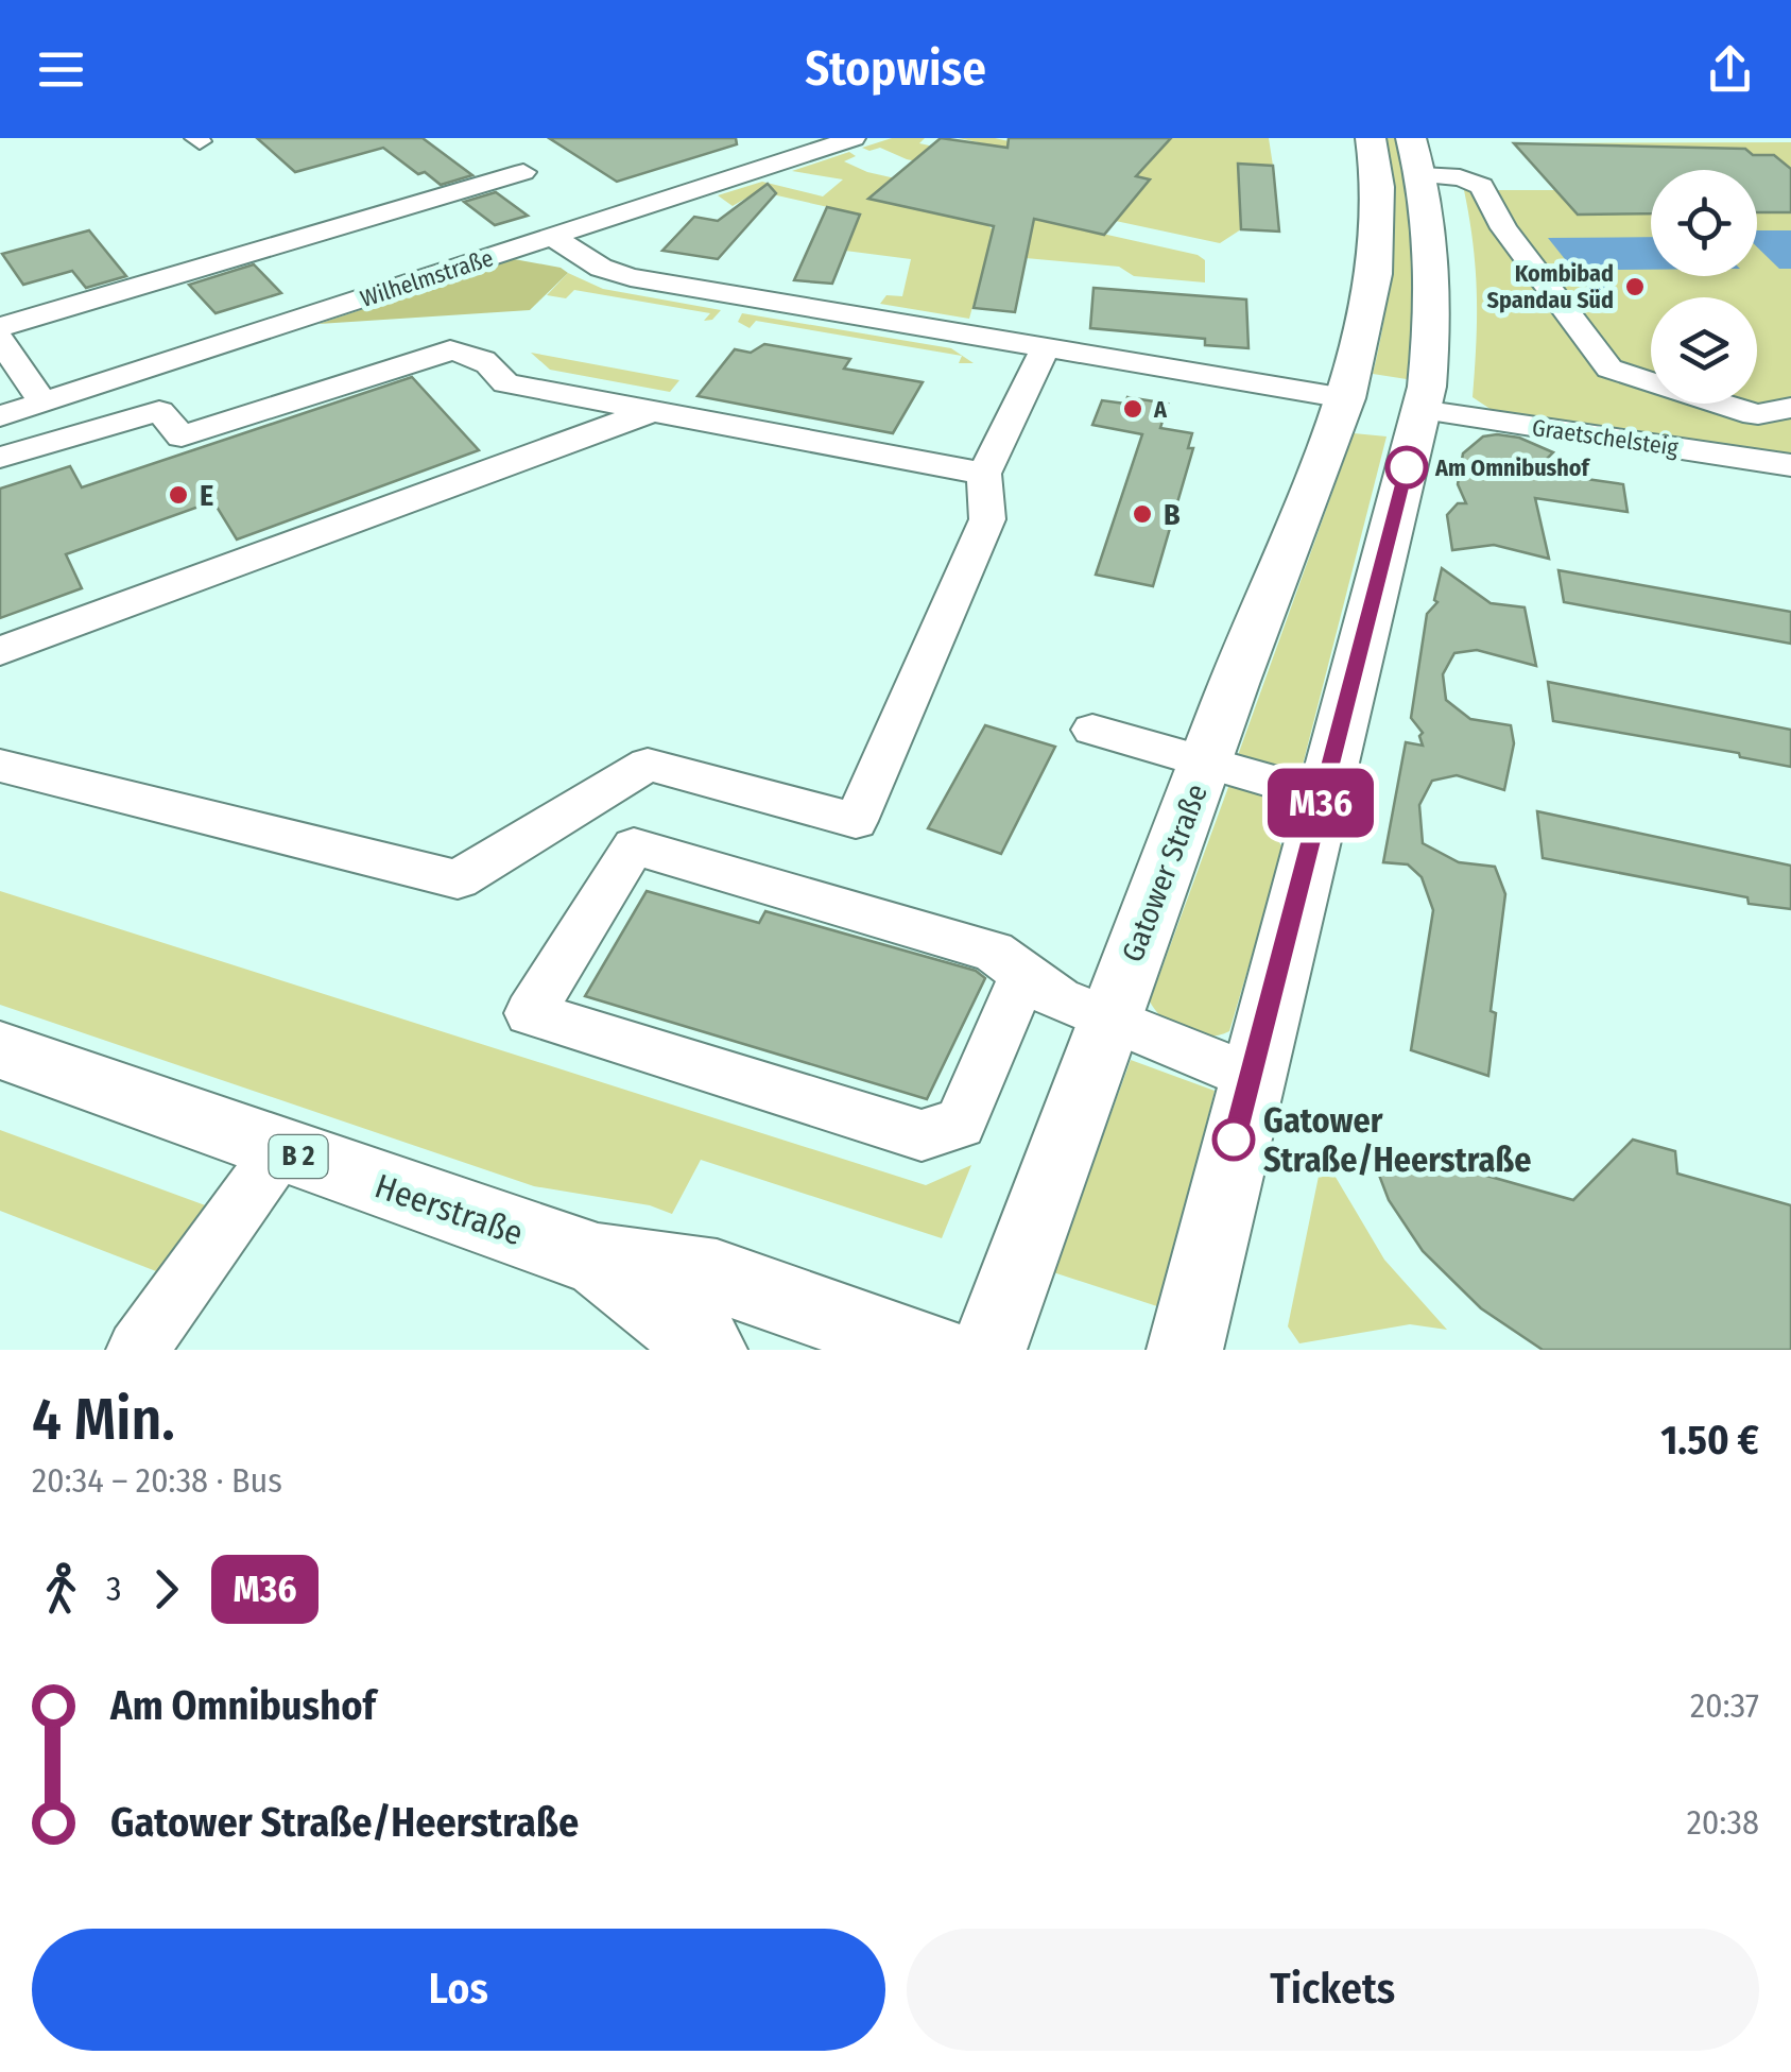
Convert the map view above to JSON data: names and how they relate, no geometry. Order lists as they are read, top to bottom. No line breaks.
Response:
{"streets":{"main road":["Gatower Straße","B 2","Heerstraße"],"street":["Wilhelmstraße","Graetschelsteig"]},"places":["Kombibad Spandau Süd","A","Am Omnibushof","E","B","Gatower Straße/Heerstraße"],"lines":["bus line M36"],"page":{"header":"Stopwise","on_map":"M36","heading":["4 Min.","20:34 – 20:38 · Bus","1.50 €"],"legs":["3","M36"],"list":[{"name":"Am Omnibushof","value":"20:37"},{"name":"Gatower Straße/Heerstraße","value":"20:38"}],"buttons":["Los","Tickets"]}}
